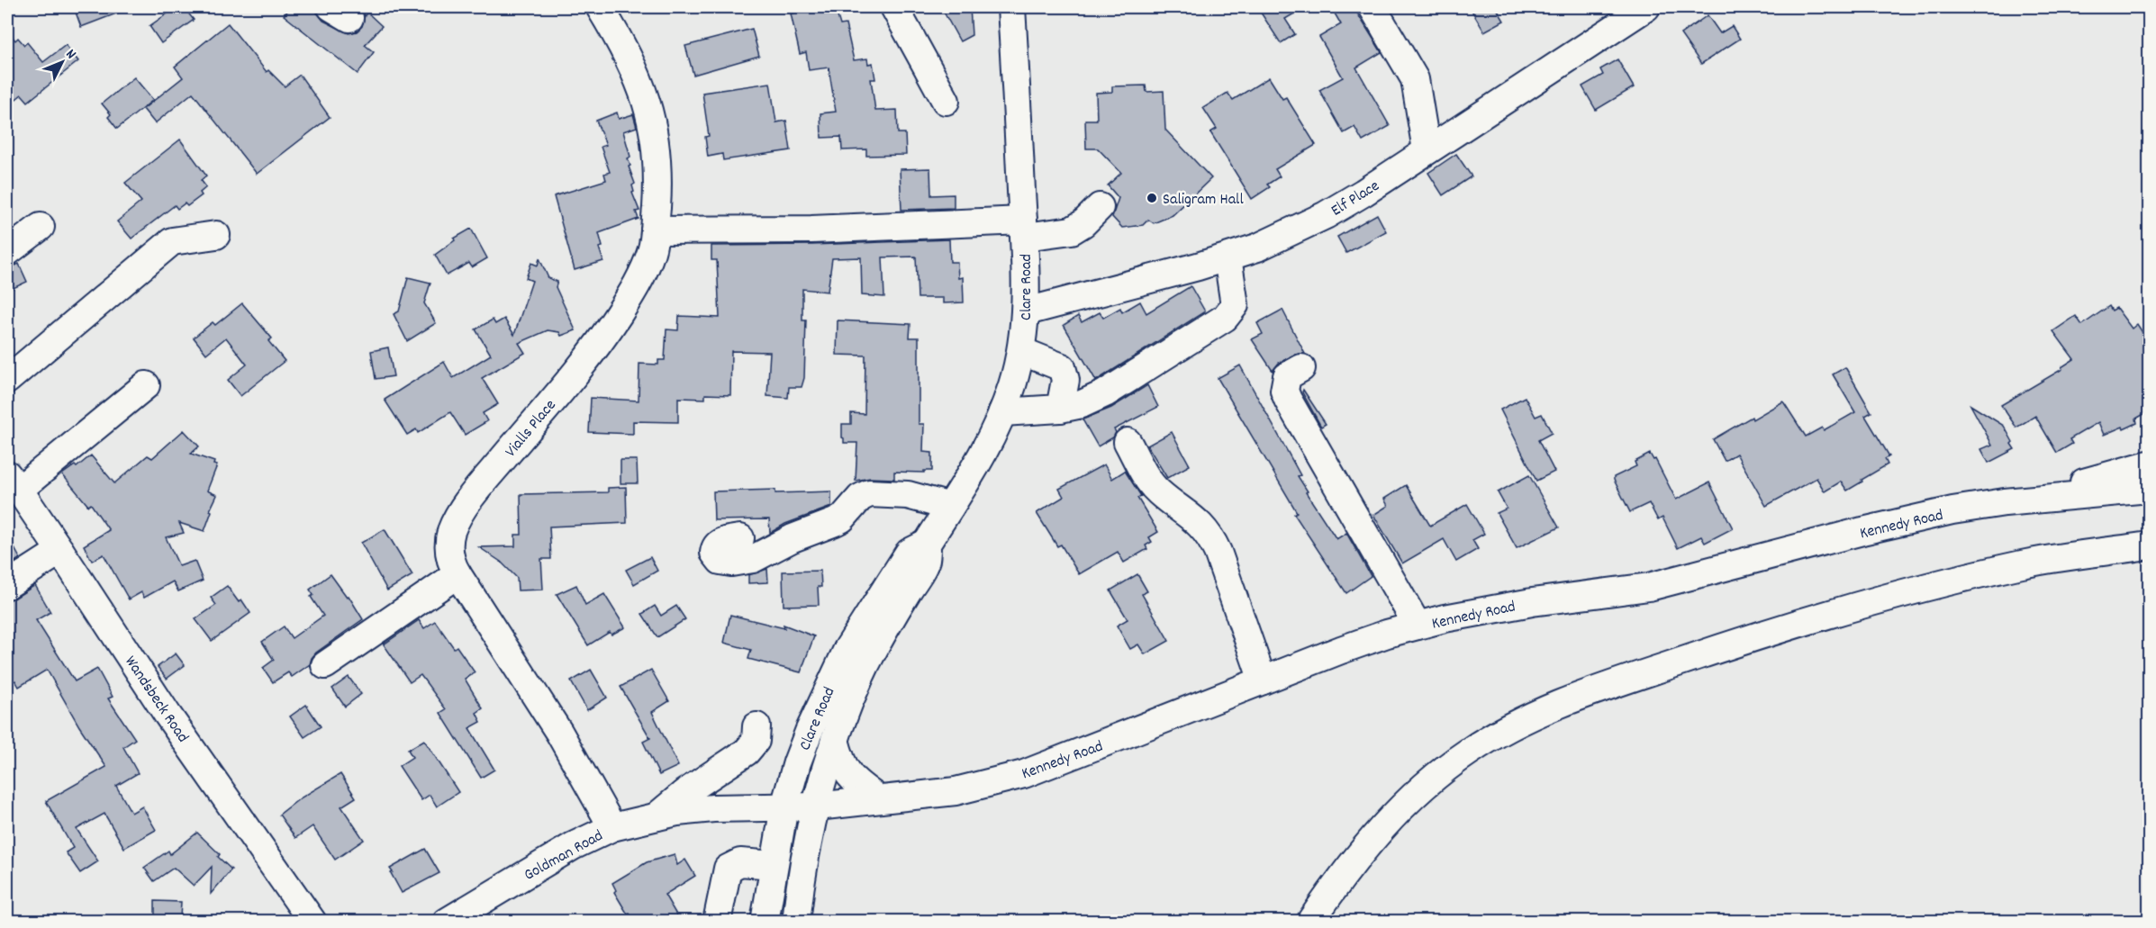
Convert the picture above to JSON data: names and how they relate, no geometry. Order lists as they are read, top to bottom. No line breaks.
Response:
{"streets":{"street":["Elf Place","Clare Road","Vialls Place","Kennedy Road","Wandsbeck Road","Goldman Road"]},"crossings":[["Elf Place","Clare Road"],["Clare Road","Kennedy Road"],["Clare Road","Goldman Road"],["Vialls Place","Goldman Road"],["Kennedy Road","Goldman Road"]],"places":["Saligram Hall"],"north":"top right"}
